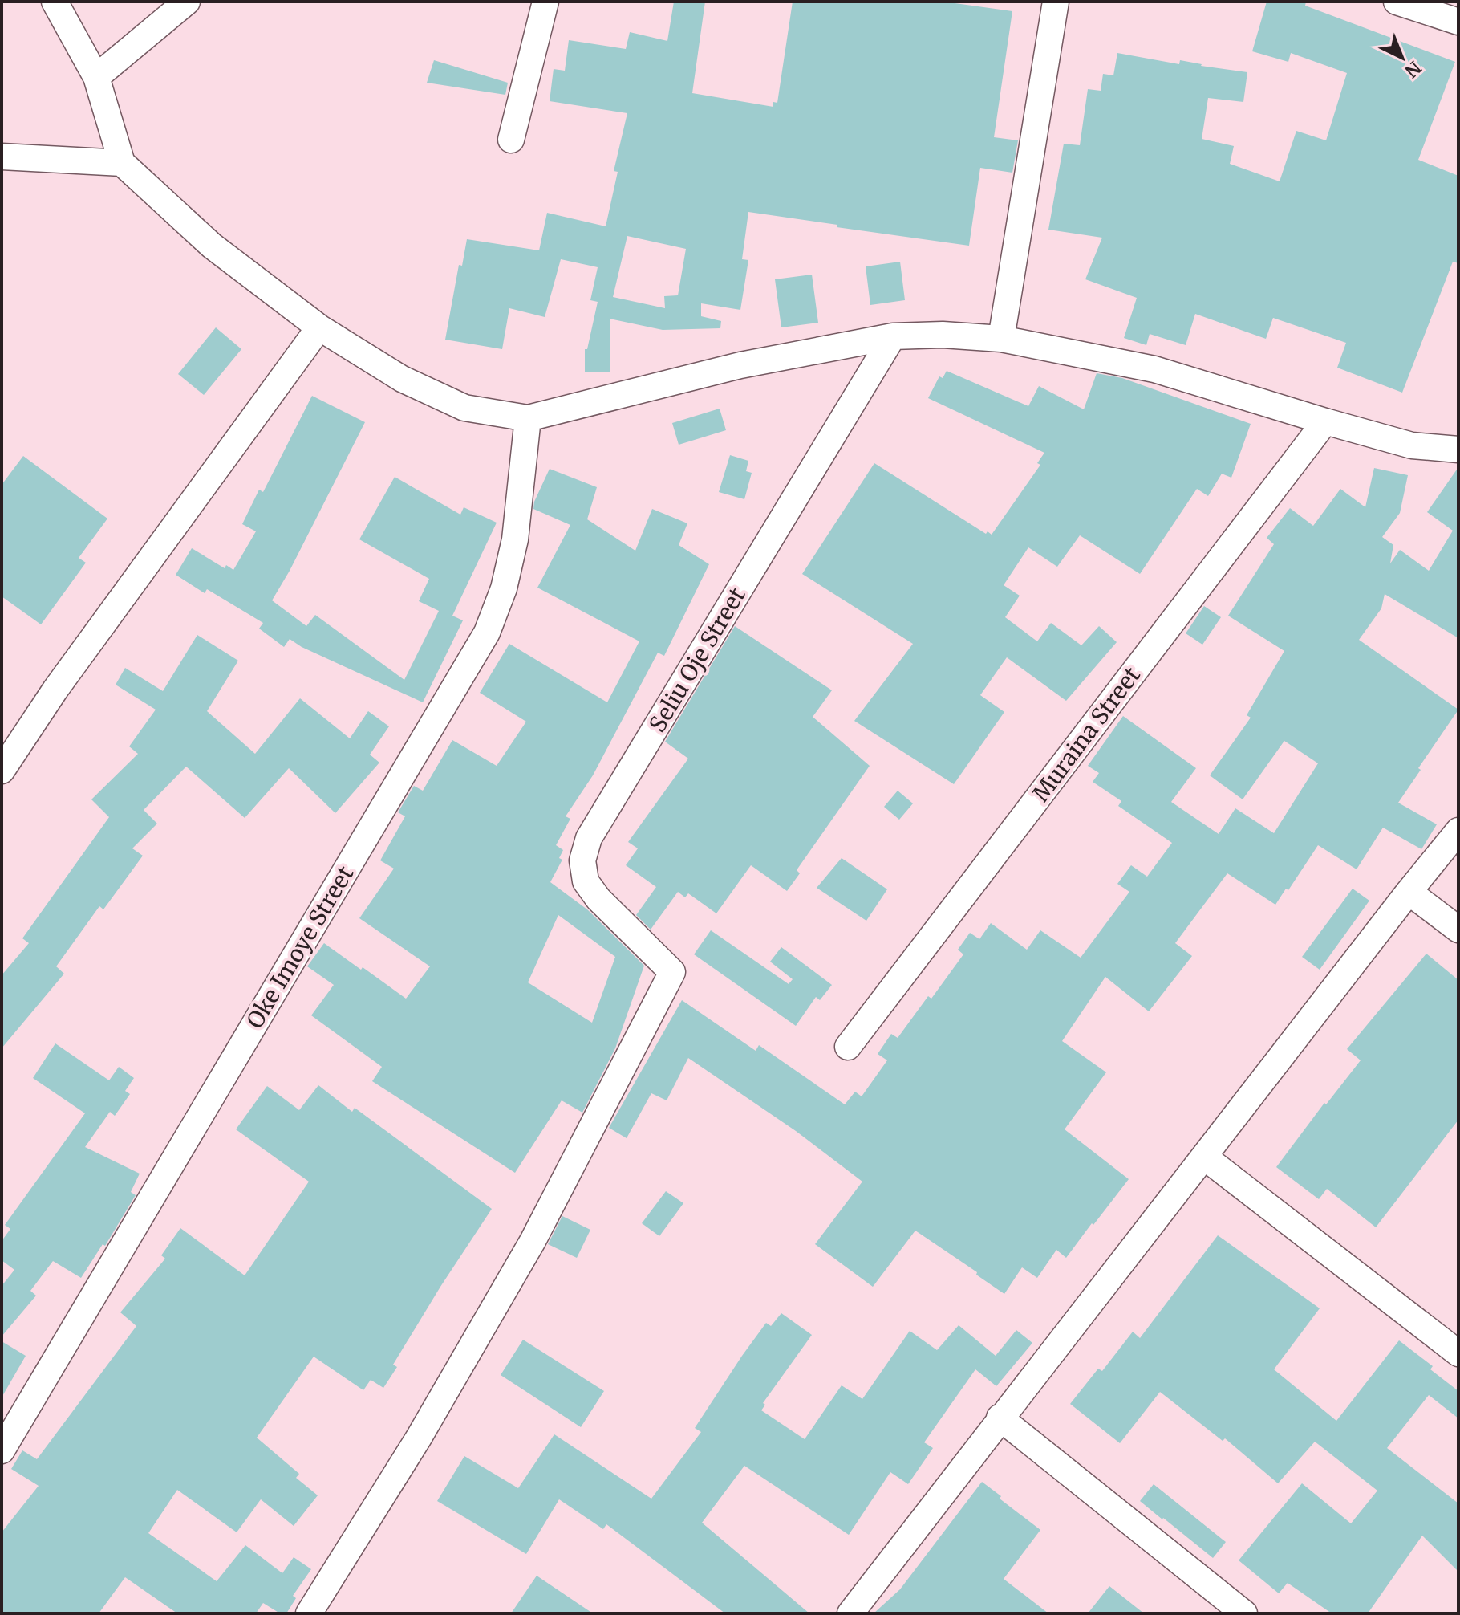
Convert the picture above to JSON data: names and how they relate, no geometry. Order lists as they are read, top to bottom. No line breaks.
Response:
{"streets":{"street":["Seliu Oje Street","Muraina Street","Oke Imoye Street"]},"north":"bottom right"}
